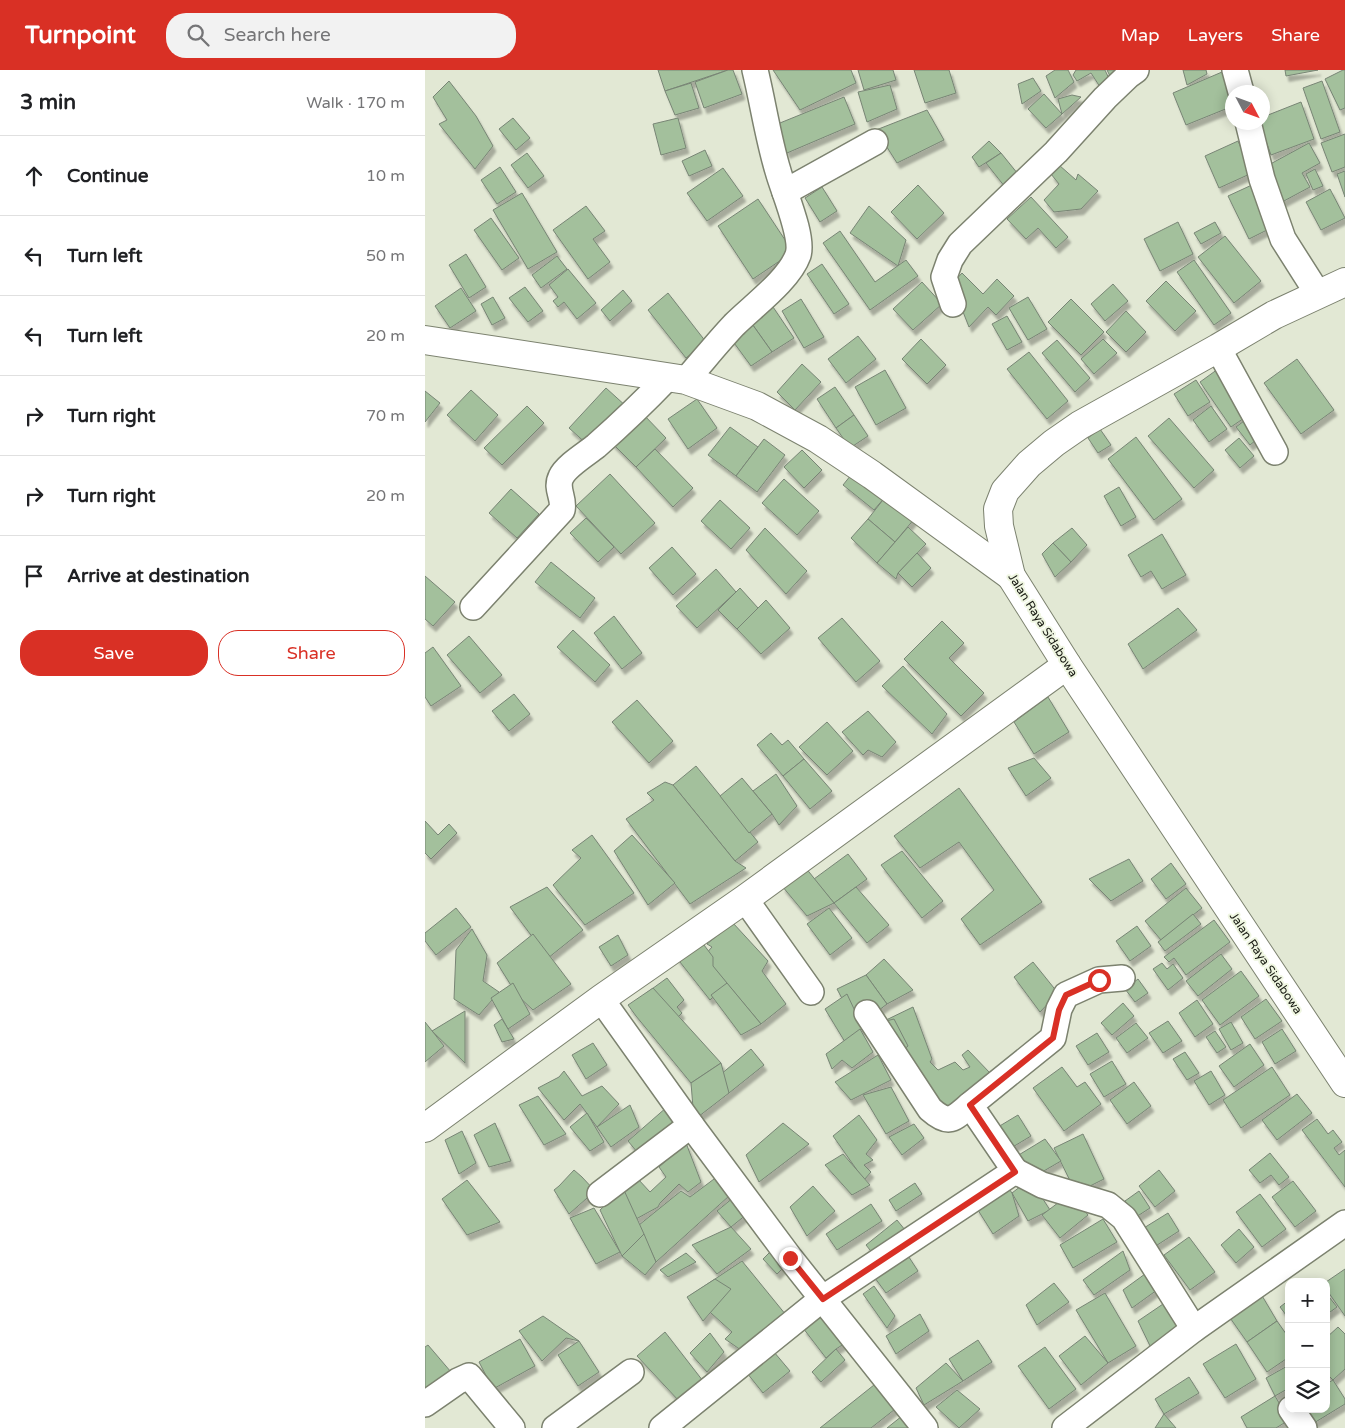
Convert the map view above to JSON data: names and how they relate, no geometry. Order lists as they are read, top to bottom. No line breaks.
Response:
{"streets":{"main road":["Jalan Raya Sidabowa"]},"north":"bottom right","page":{"header":"Turnpoint","search":"Search here","nav":["Map","Layers","Share"],"heading":["3 min","Walk · 170 m"],"list":[["Continue","10 m"],["Turn left","50 m"],["Turn left","20 m"],["Turn right","70 m"],["Turn right","20 m"],"Arrive at destination"],"buttons":["Save","Share"],"map_buttons":["+","−"]}}
